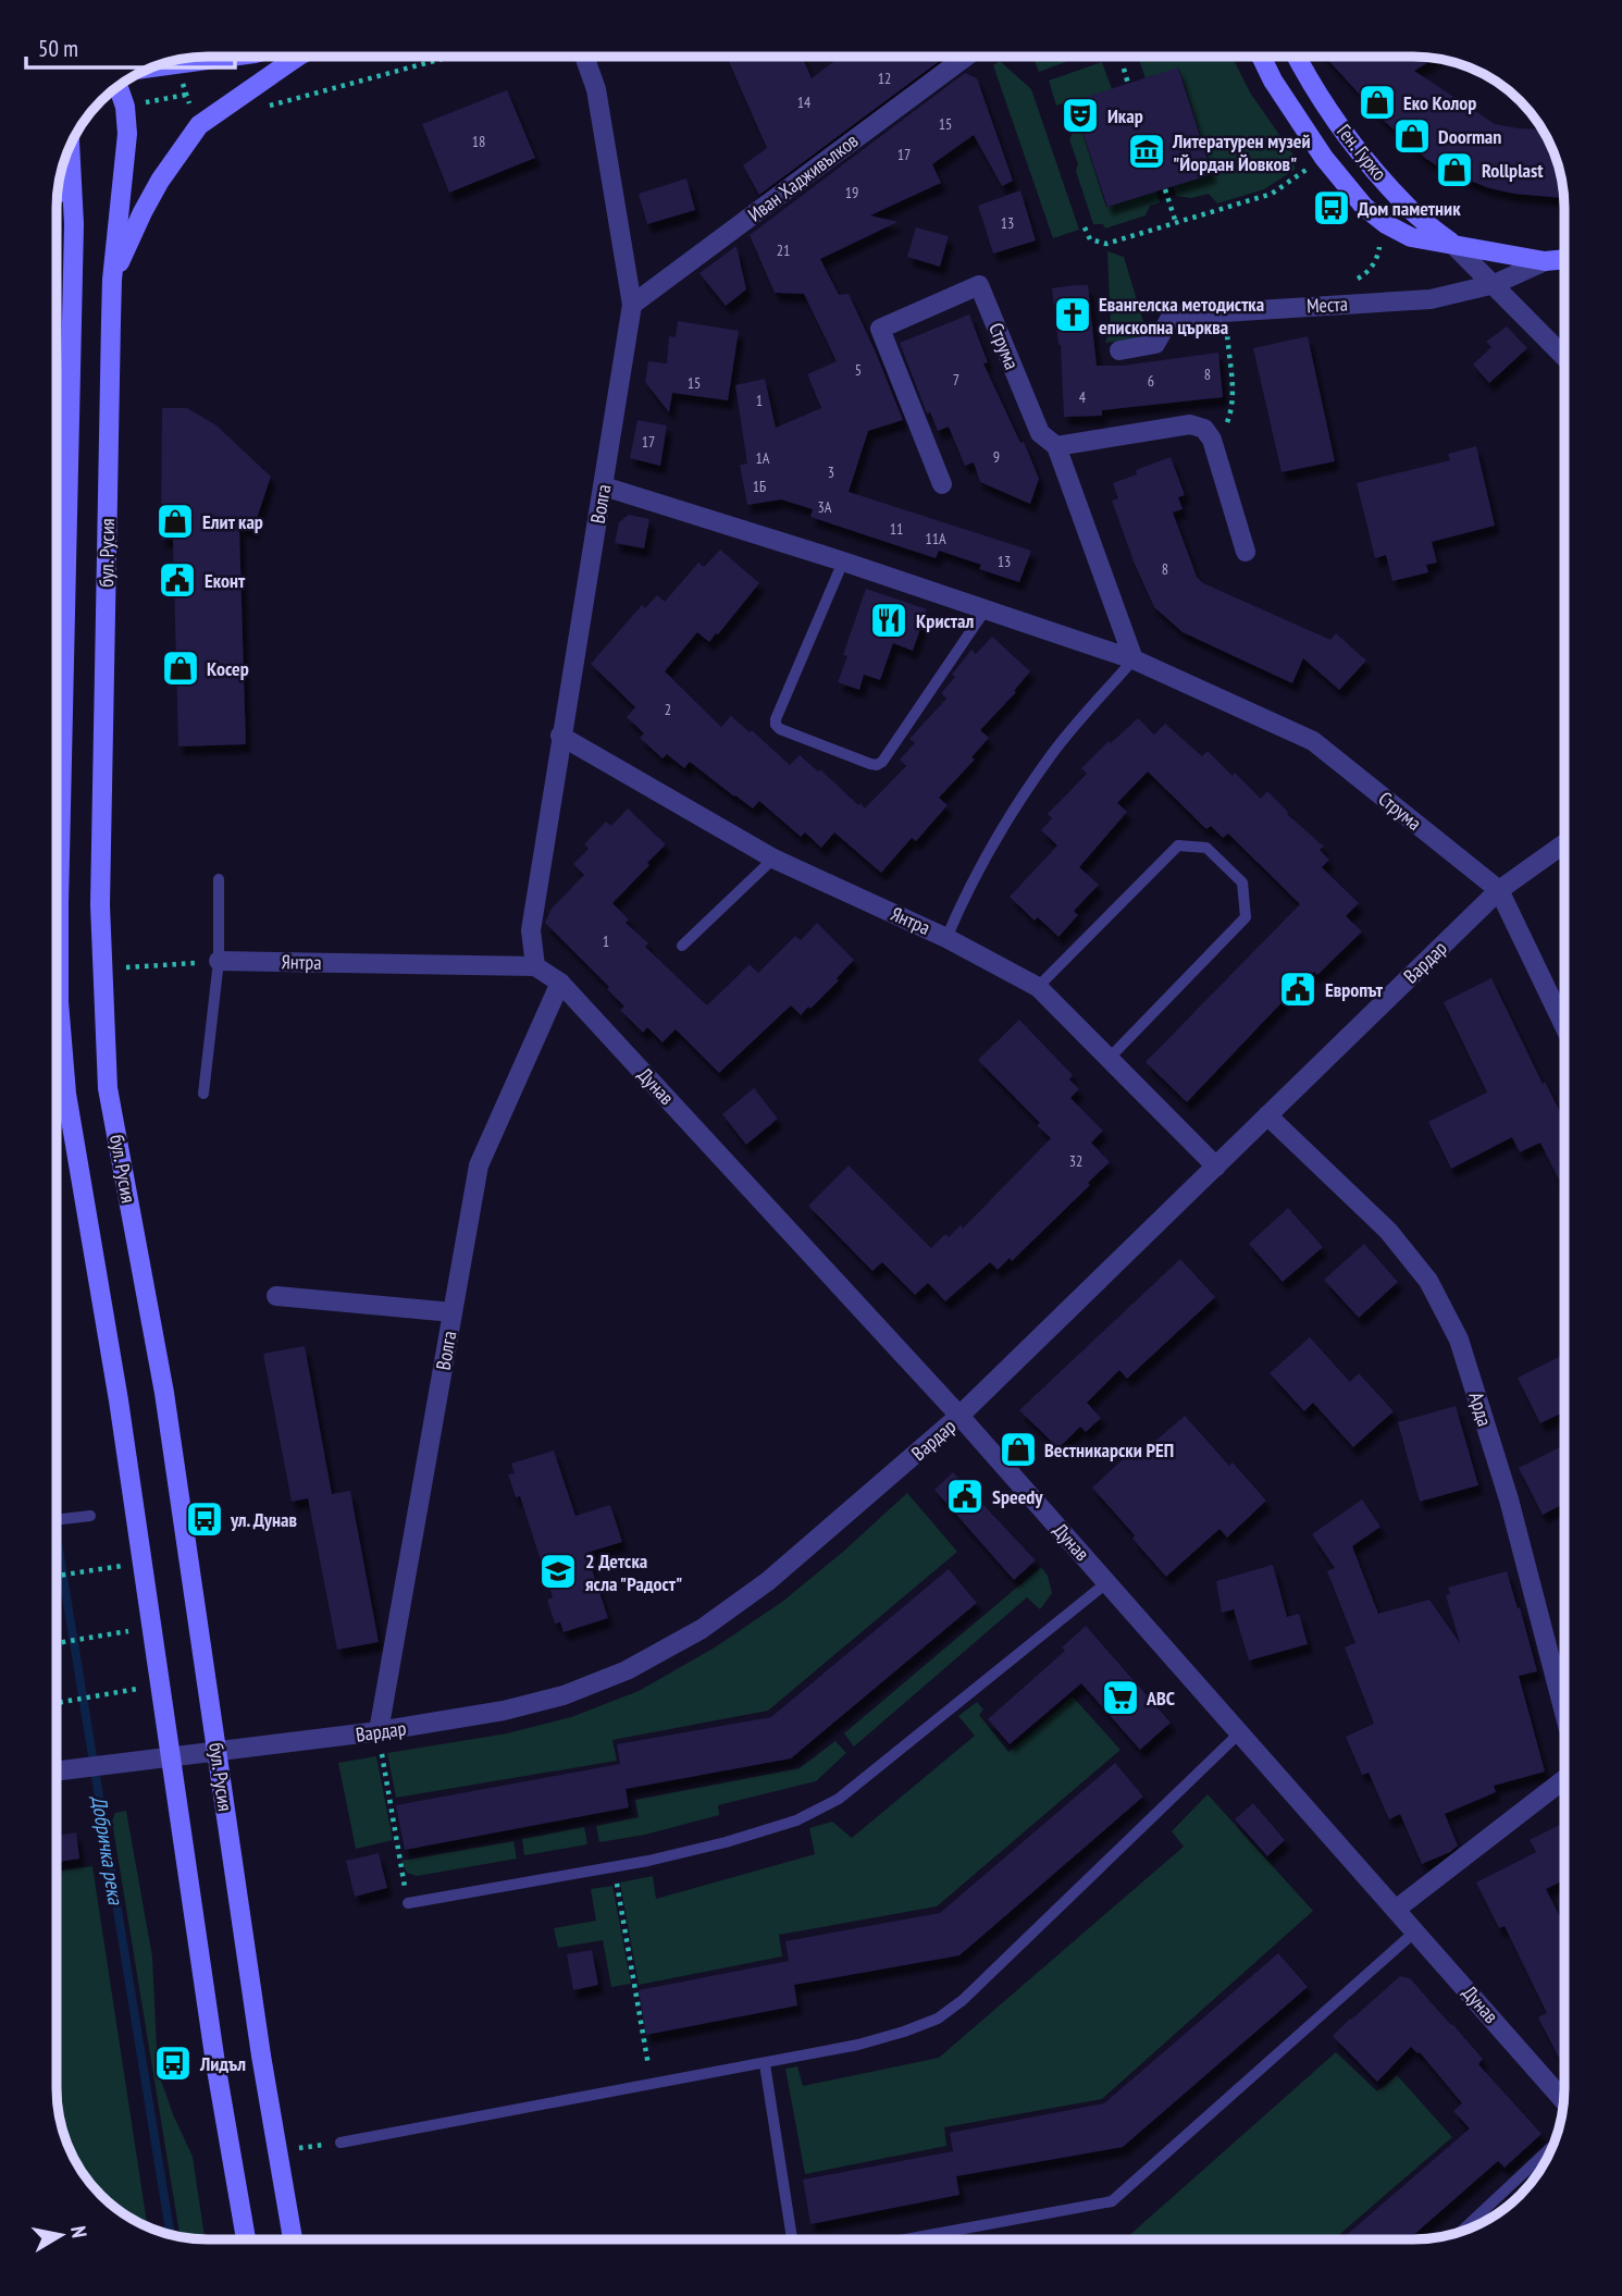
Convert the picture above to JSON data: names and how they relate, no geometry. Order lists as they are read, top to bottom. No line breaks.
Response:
{"streets":{"main road":["Ген. Гурко","бул. Русия"],"street":["Иван Хадживълков","Места","Струма","Волга","Янтра","Вардар","Дунав","Арда"]},"crossings":[["Ген. Гурко","Места"],["Иван Хадживълков","Волга"],["Струма","Волга"],["Струма","Вардар"],["Волга","Янтра"],["Волга","Вардар"],["Волга","Дунав"],["бул. Русия","Вардар"],["Янтра","Вардар"],["Вардар","Дунав"],["Вардар","Арда"]],"water":["Добричка река"],"places":{"shop":["Eко Колор","Doorman","Rollplast","Елит кар","Косер","Вестникарски РЕП"],"theatre":["Икар"],"museum":["Литературен музей \"Йордан Йовков\""],"bus stop":["Дом паметник","ул. Дунав","Лидъл"],"church":["Евангелска методистка епископна църква"],"public building":["Еконт","Европът","Speedy"],"restaurant":["Кристал"],"school or university":["2 Детска ясла \"Радост\""],"supermarket":["ABC"]},"house_numbers":["12","14","15","18","17","19","13","21","5","8","7","6","15","4","1","17","9","1А","3","1Б","3А","11","11A","13","8","2","1","32"],"scale_bar":"50 m","north":"right"}
